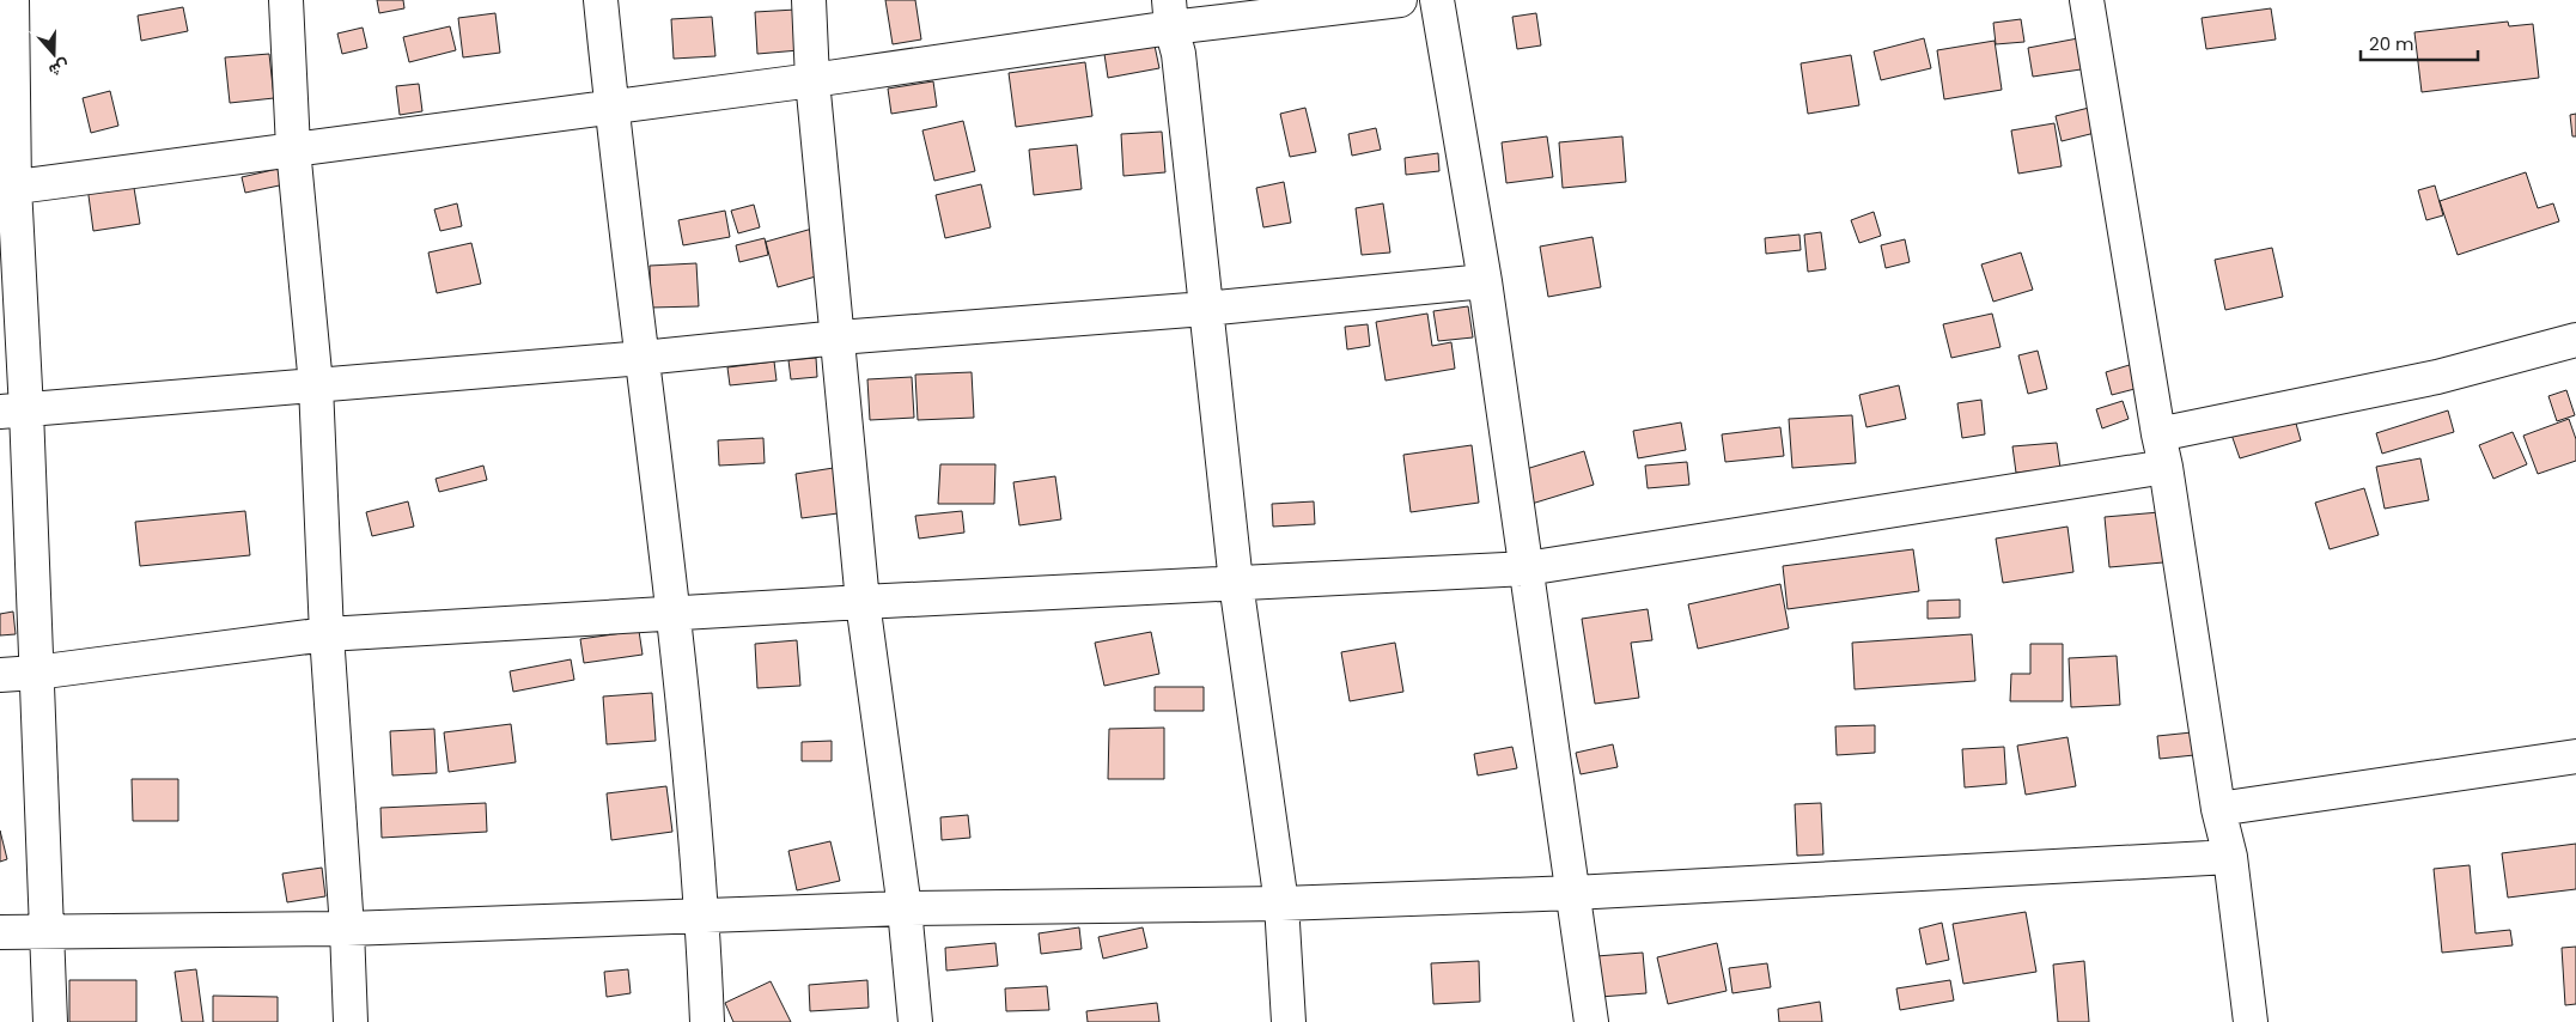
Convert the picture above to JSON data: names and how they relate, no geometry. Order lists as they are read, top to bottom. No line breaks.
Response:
{"scale_bar":"20 m","north":"bottom"}
